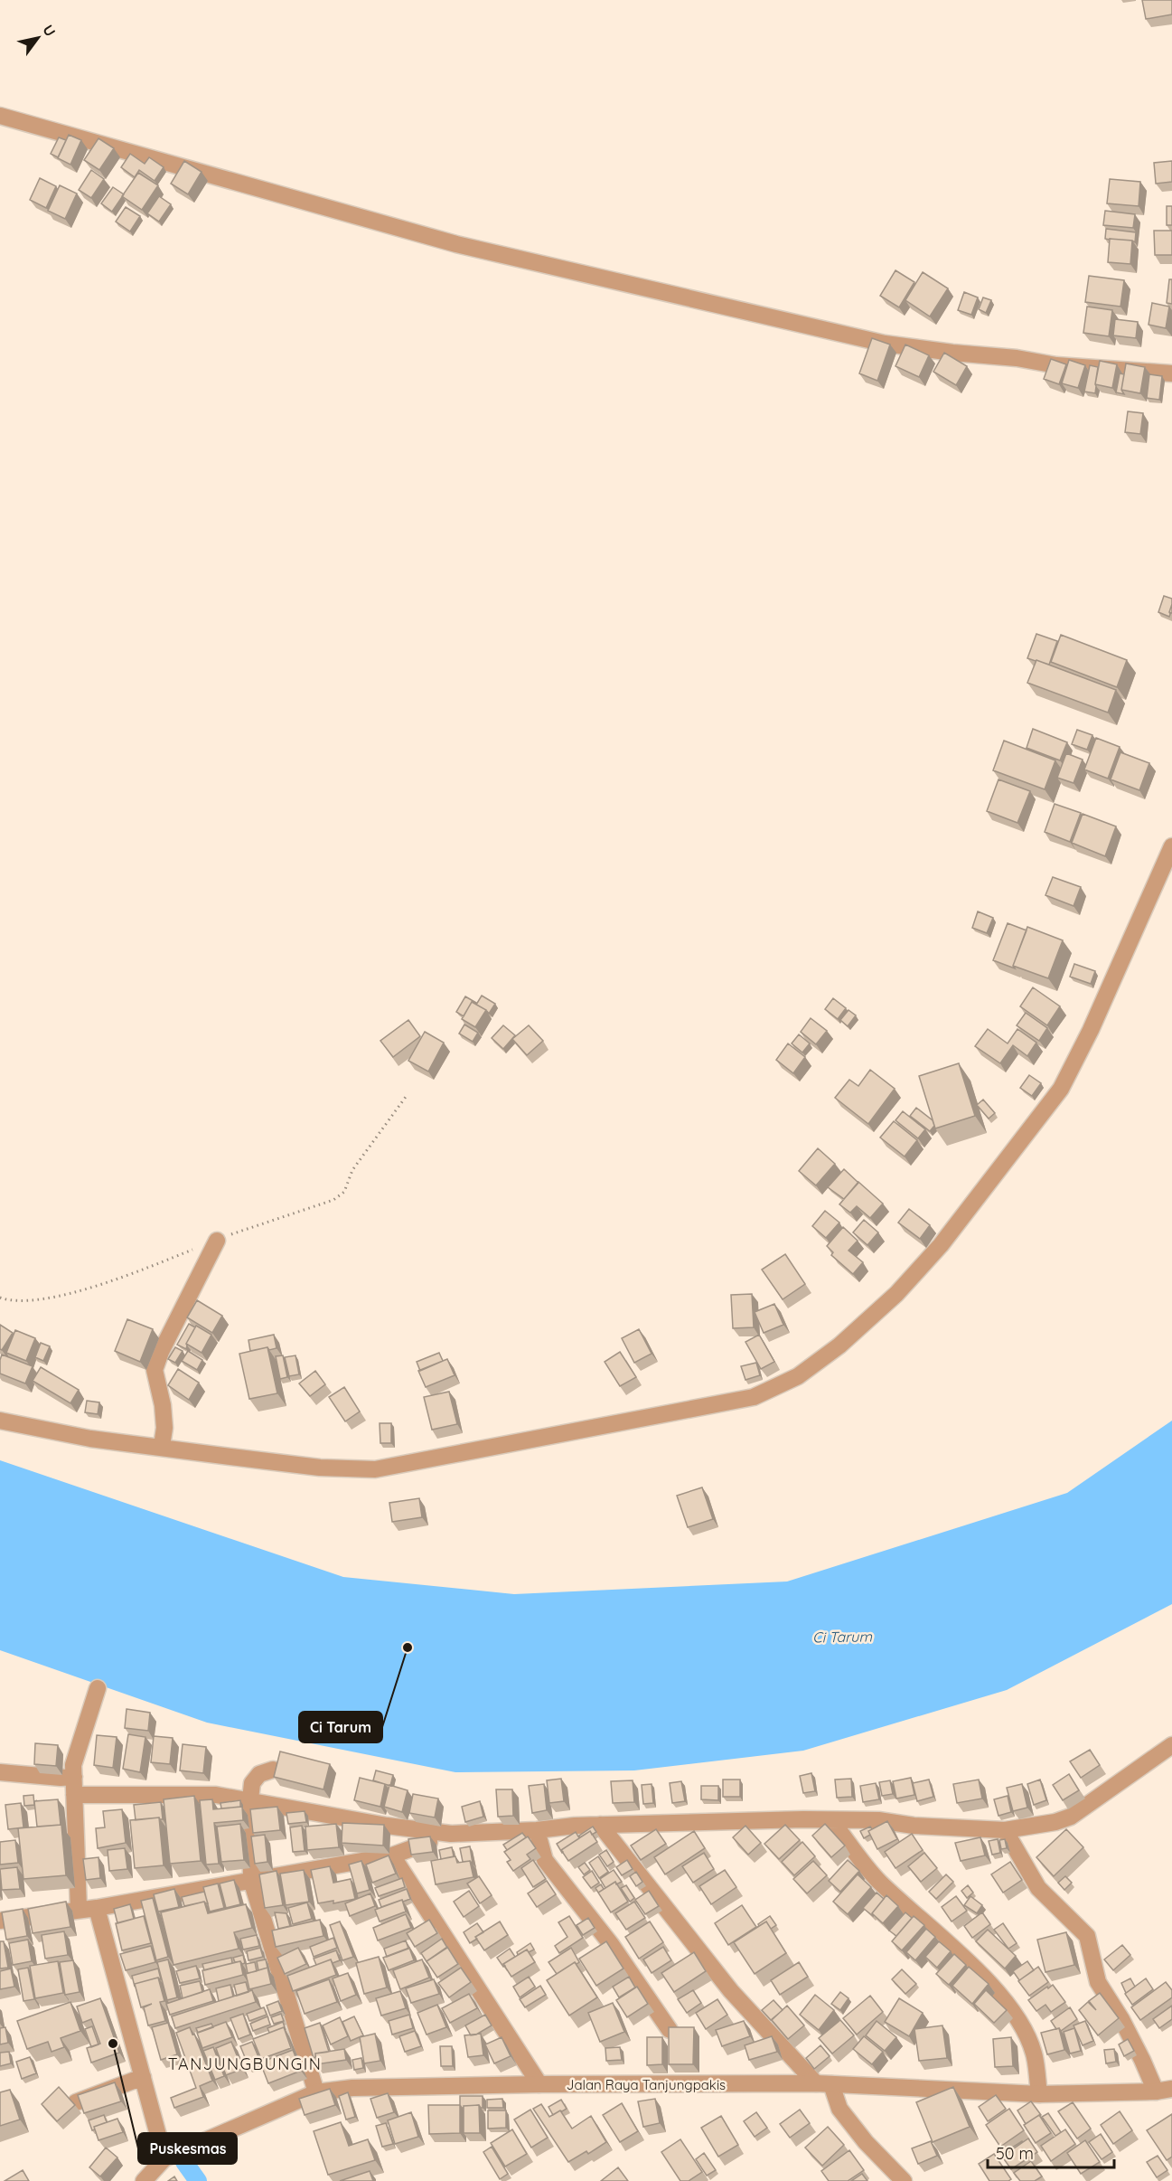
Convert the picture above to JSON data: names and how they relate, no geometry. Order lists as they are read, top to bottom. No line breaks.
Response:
{"streets":{"street":["Jalan Raya Tanjungpakis"]},"districts":["TANJUNGBUNGIN"],"water":["Ci Tarum"],"places":["Ci Tarum","Puskesmas"],"scale_bar":"50 m","north":"top right"}
